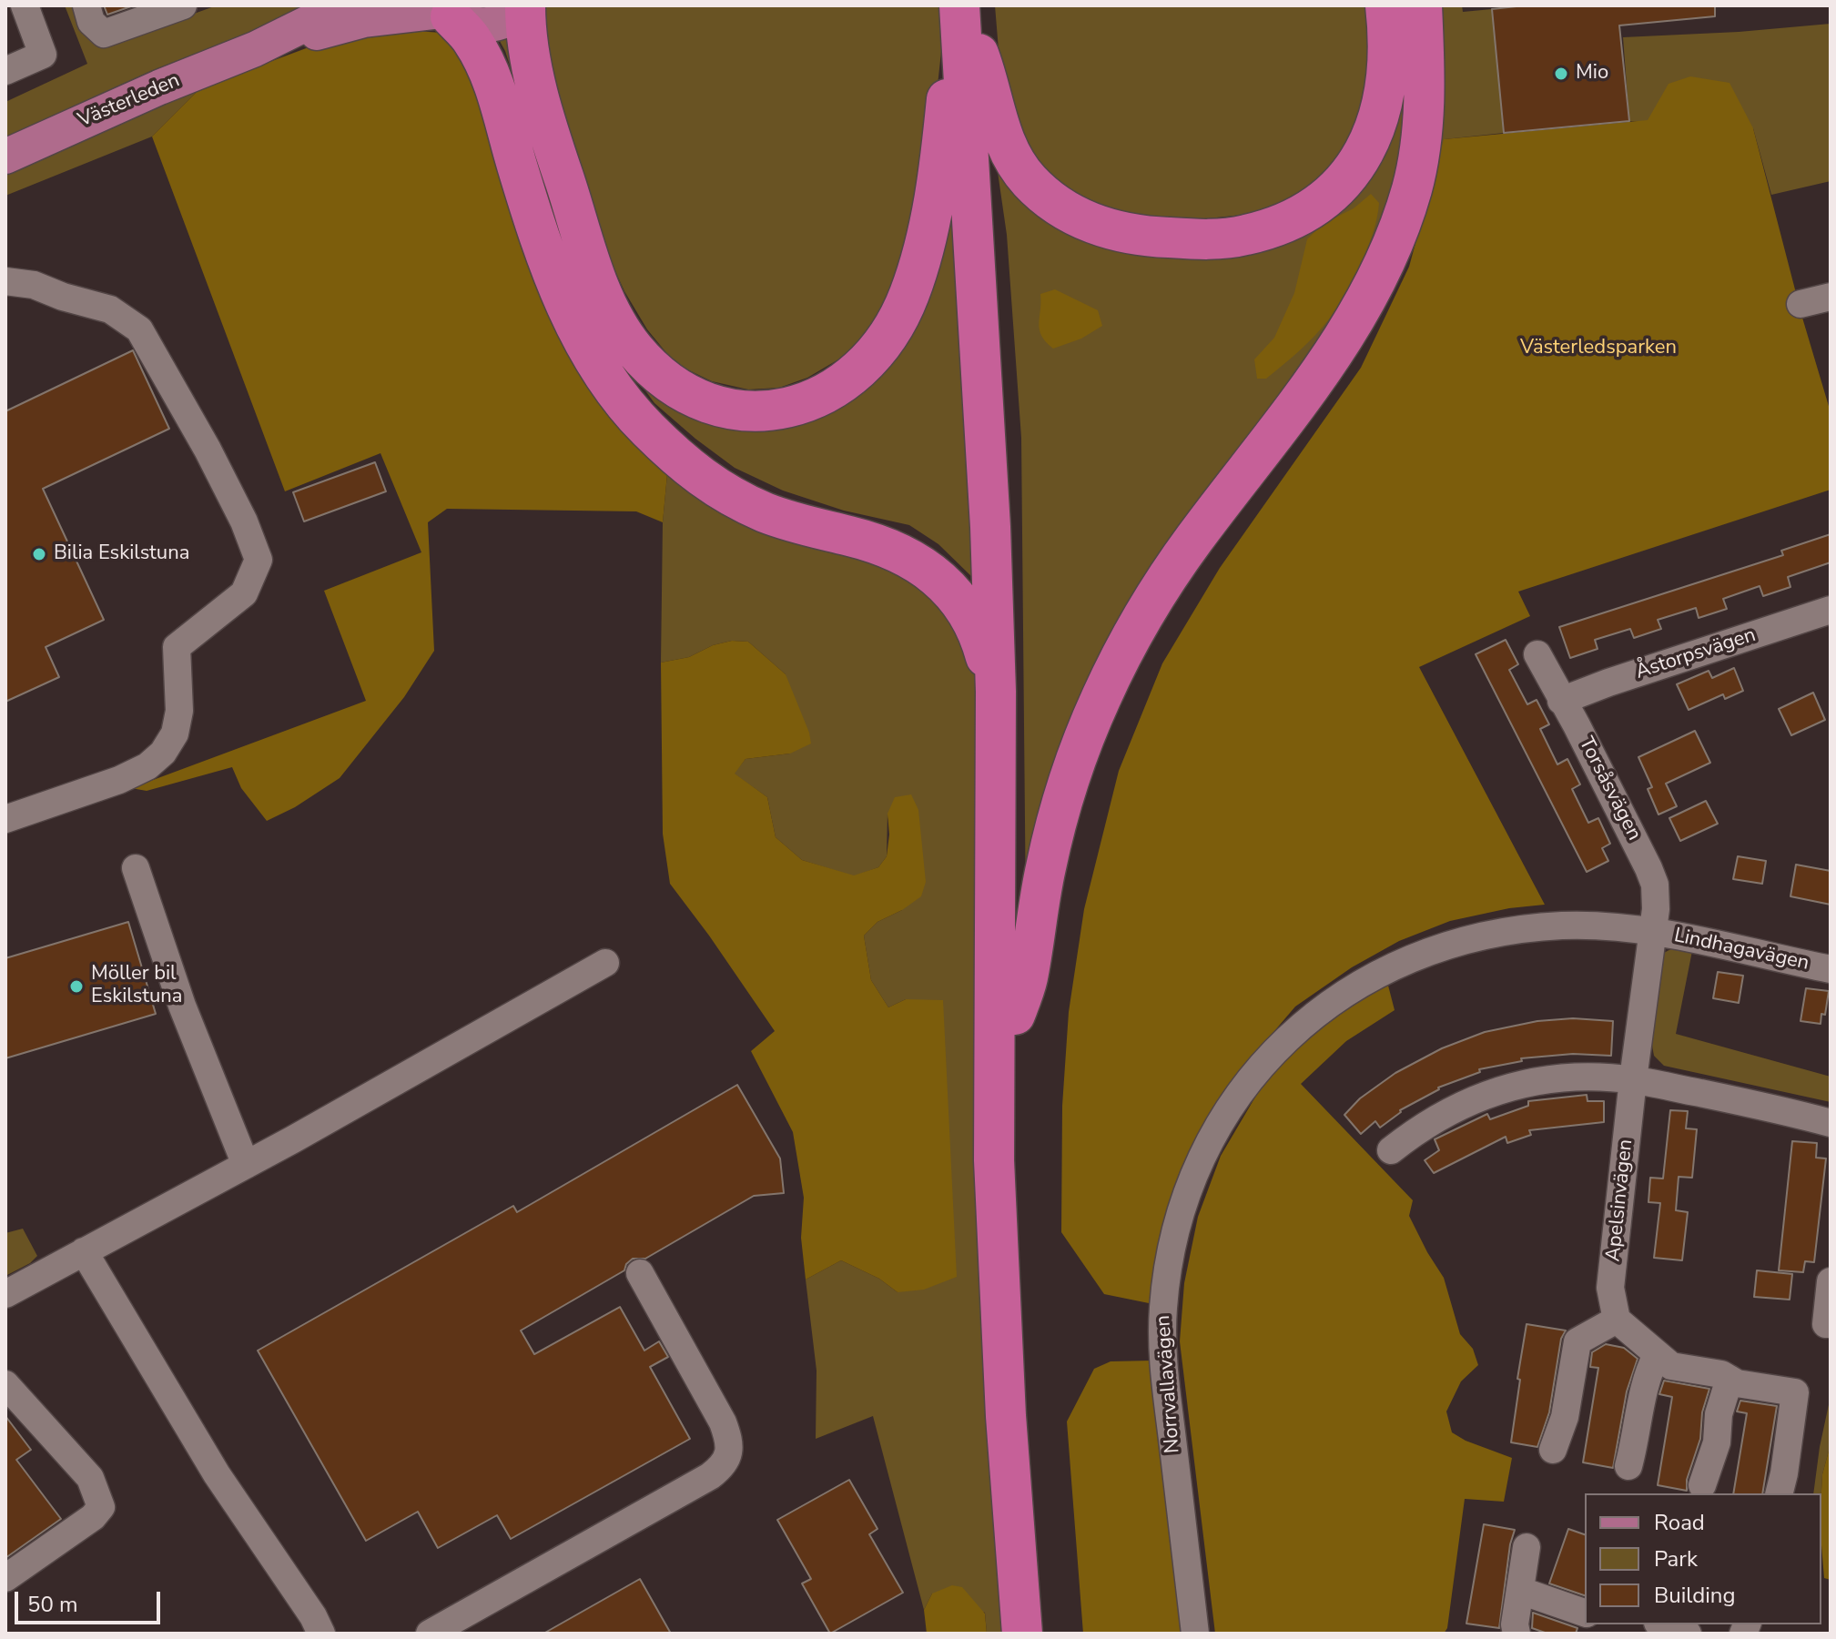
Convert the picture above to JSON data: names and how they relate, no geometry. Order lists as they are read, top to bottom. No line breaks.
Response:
{"streets":{"main road":["Västerleden"],"street":["Åstorpsvägen","Torsåsvägen","Lindhagavägen","Apelsinvägen","Norrvallavägen"]},"crossings":[["Åstorpsvägen","Torsåsvägen"],["Torsåsvägen","Lindhagavägen"],["Torsåsvägen","Apelsinvägen"],["Torsåsvägen","Norrvallavägen"],["Lindhagavägen","Apelsinvägen"],["Lindhagavägen","Norrvallavägen"],["Apelsinvägen","Norrvallavägen"]],"parks":["Västerledsparken"],"places":["Mio","Bilia Eskilstuna","Möller bil Eskilstuna"],"legend":["Road","Park","Building"],"scale_bar":"50 m"}
